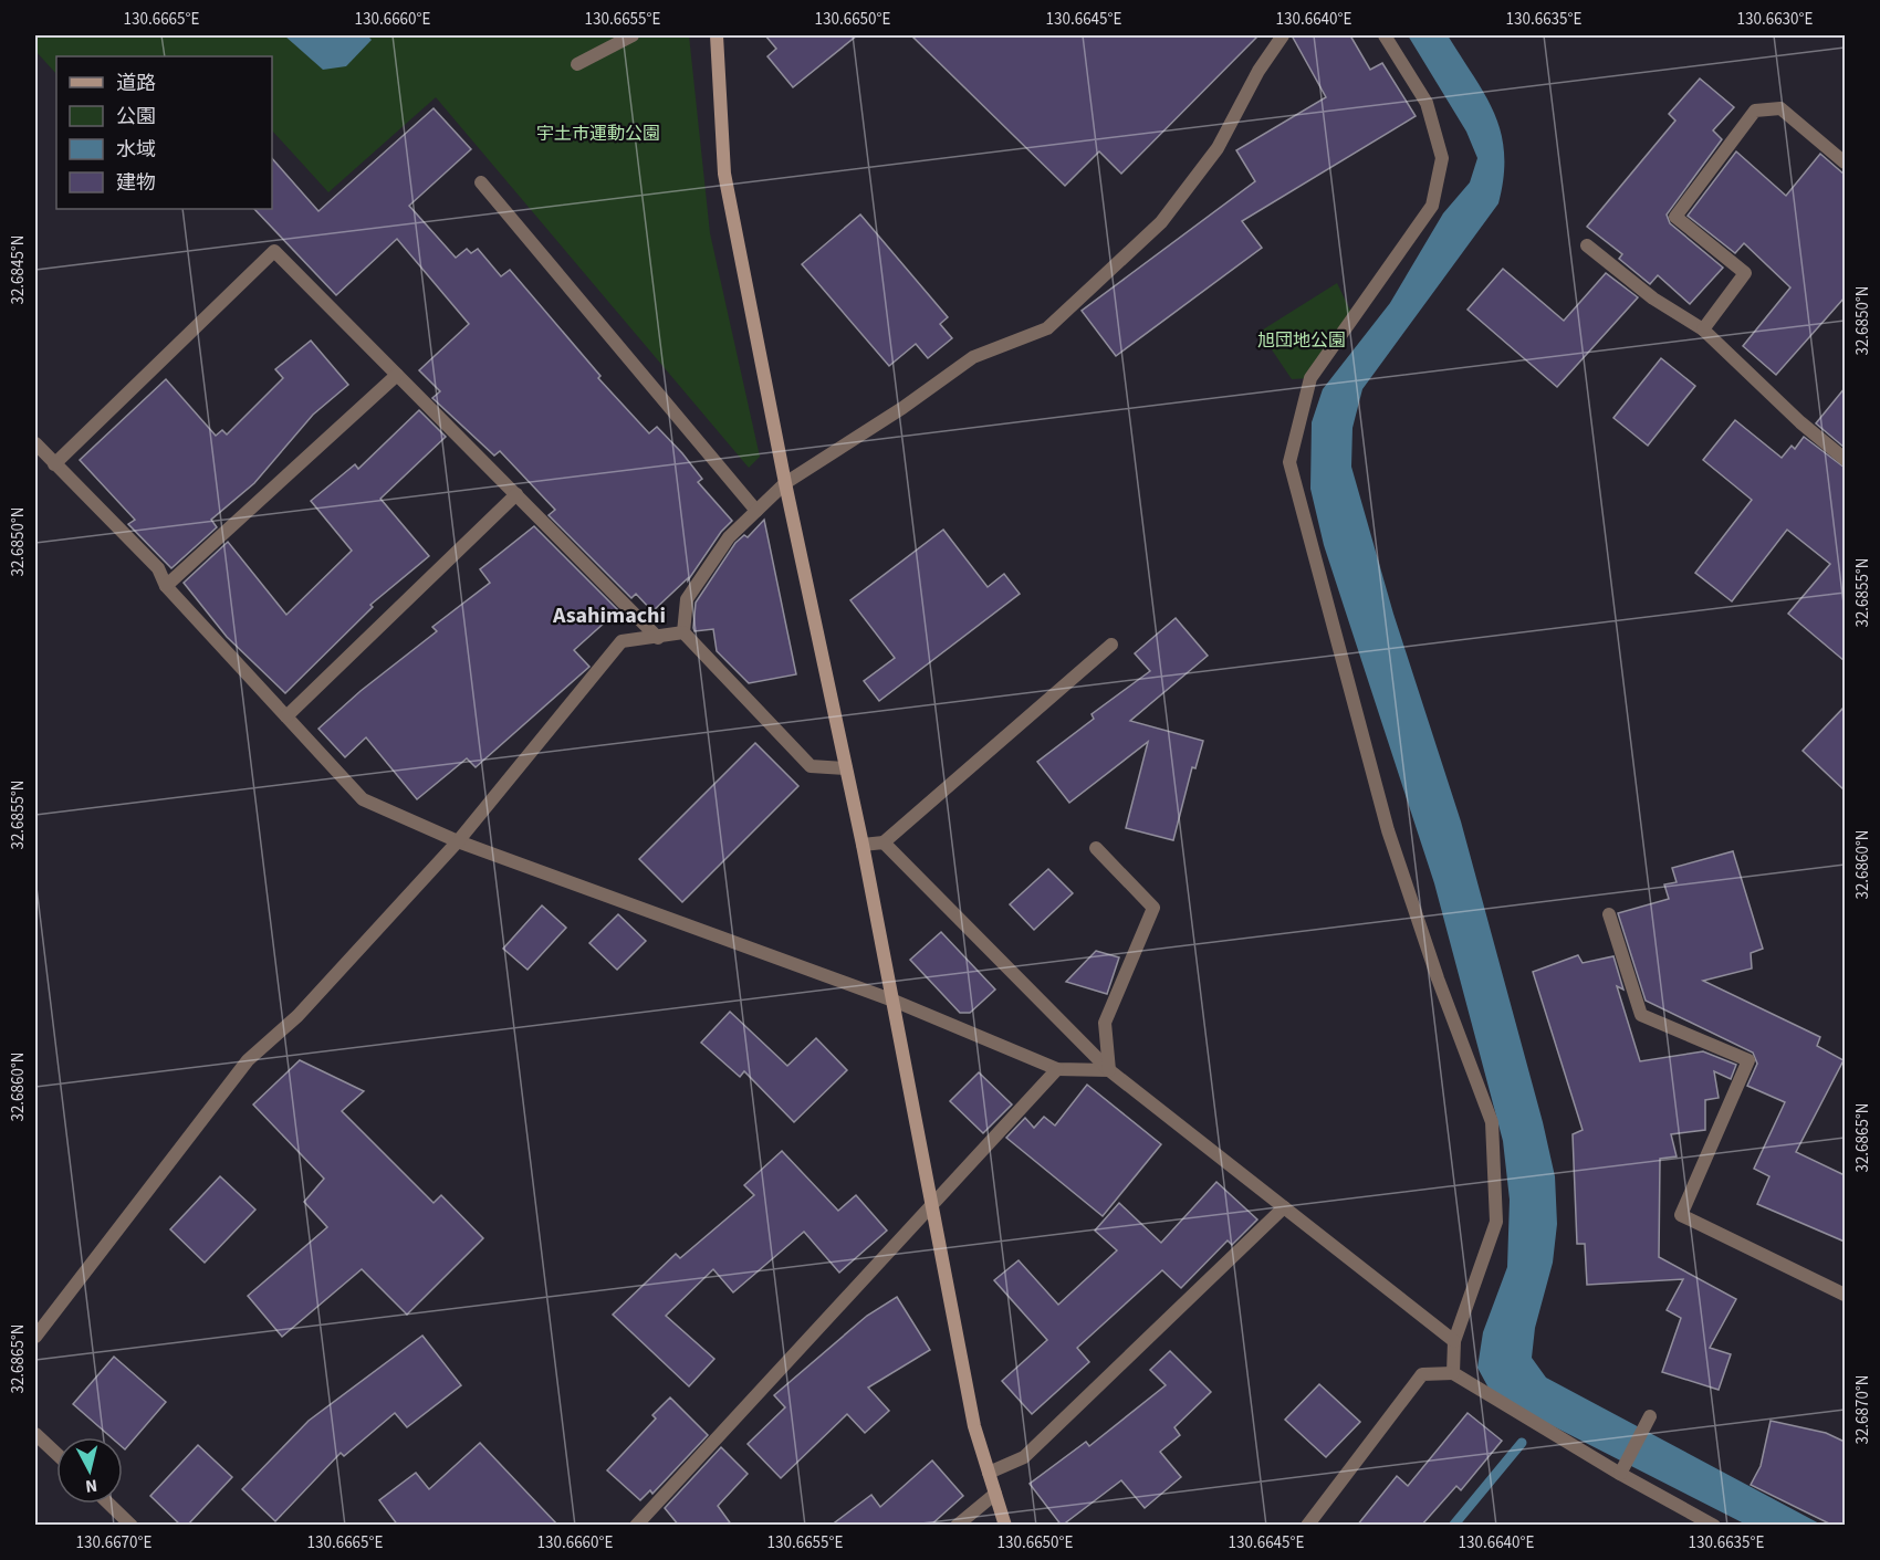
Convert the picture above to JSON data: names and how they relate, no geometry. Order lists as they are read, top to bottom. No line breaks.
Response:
{"districts":["Asahimachi"],"parks":["宇土市運動公園","旭団地公園"],"legend":["道路","公園","水域","建物"],"north":"bottom","coordinates":["130.6665°E","130.6660°E","130.6655°E","130.6650°E","130.6645°E","130.6640°E","130.6635°E","130.6630°E","32.6845°N","32.6850°N","32.6855°N","32.6860°N","32.6865°N","32.6870°N","130.6670°E"]}
